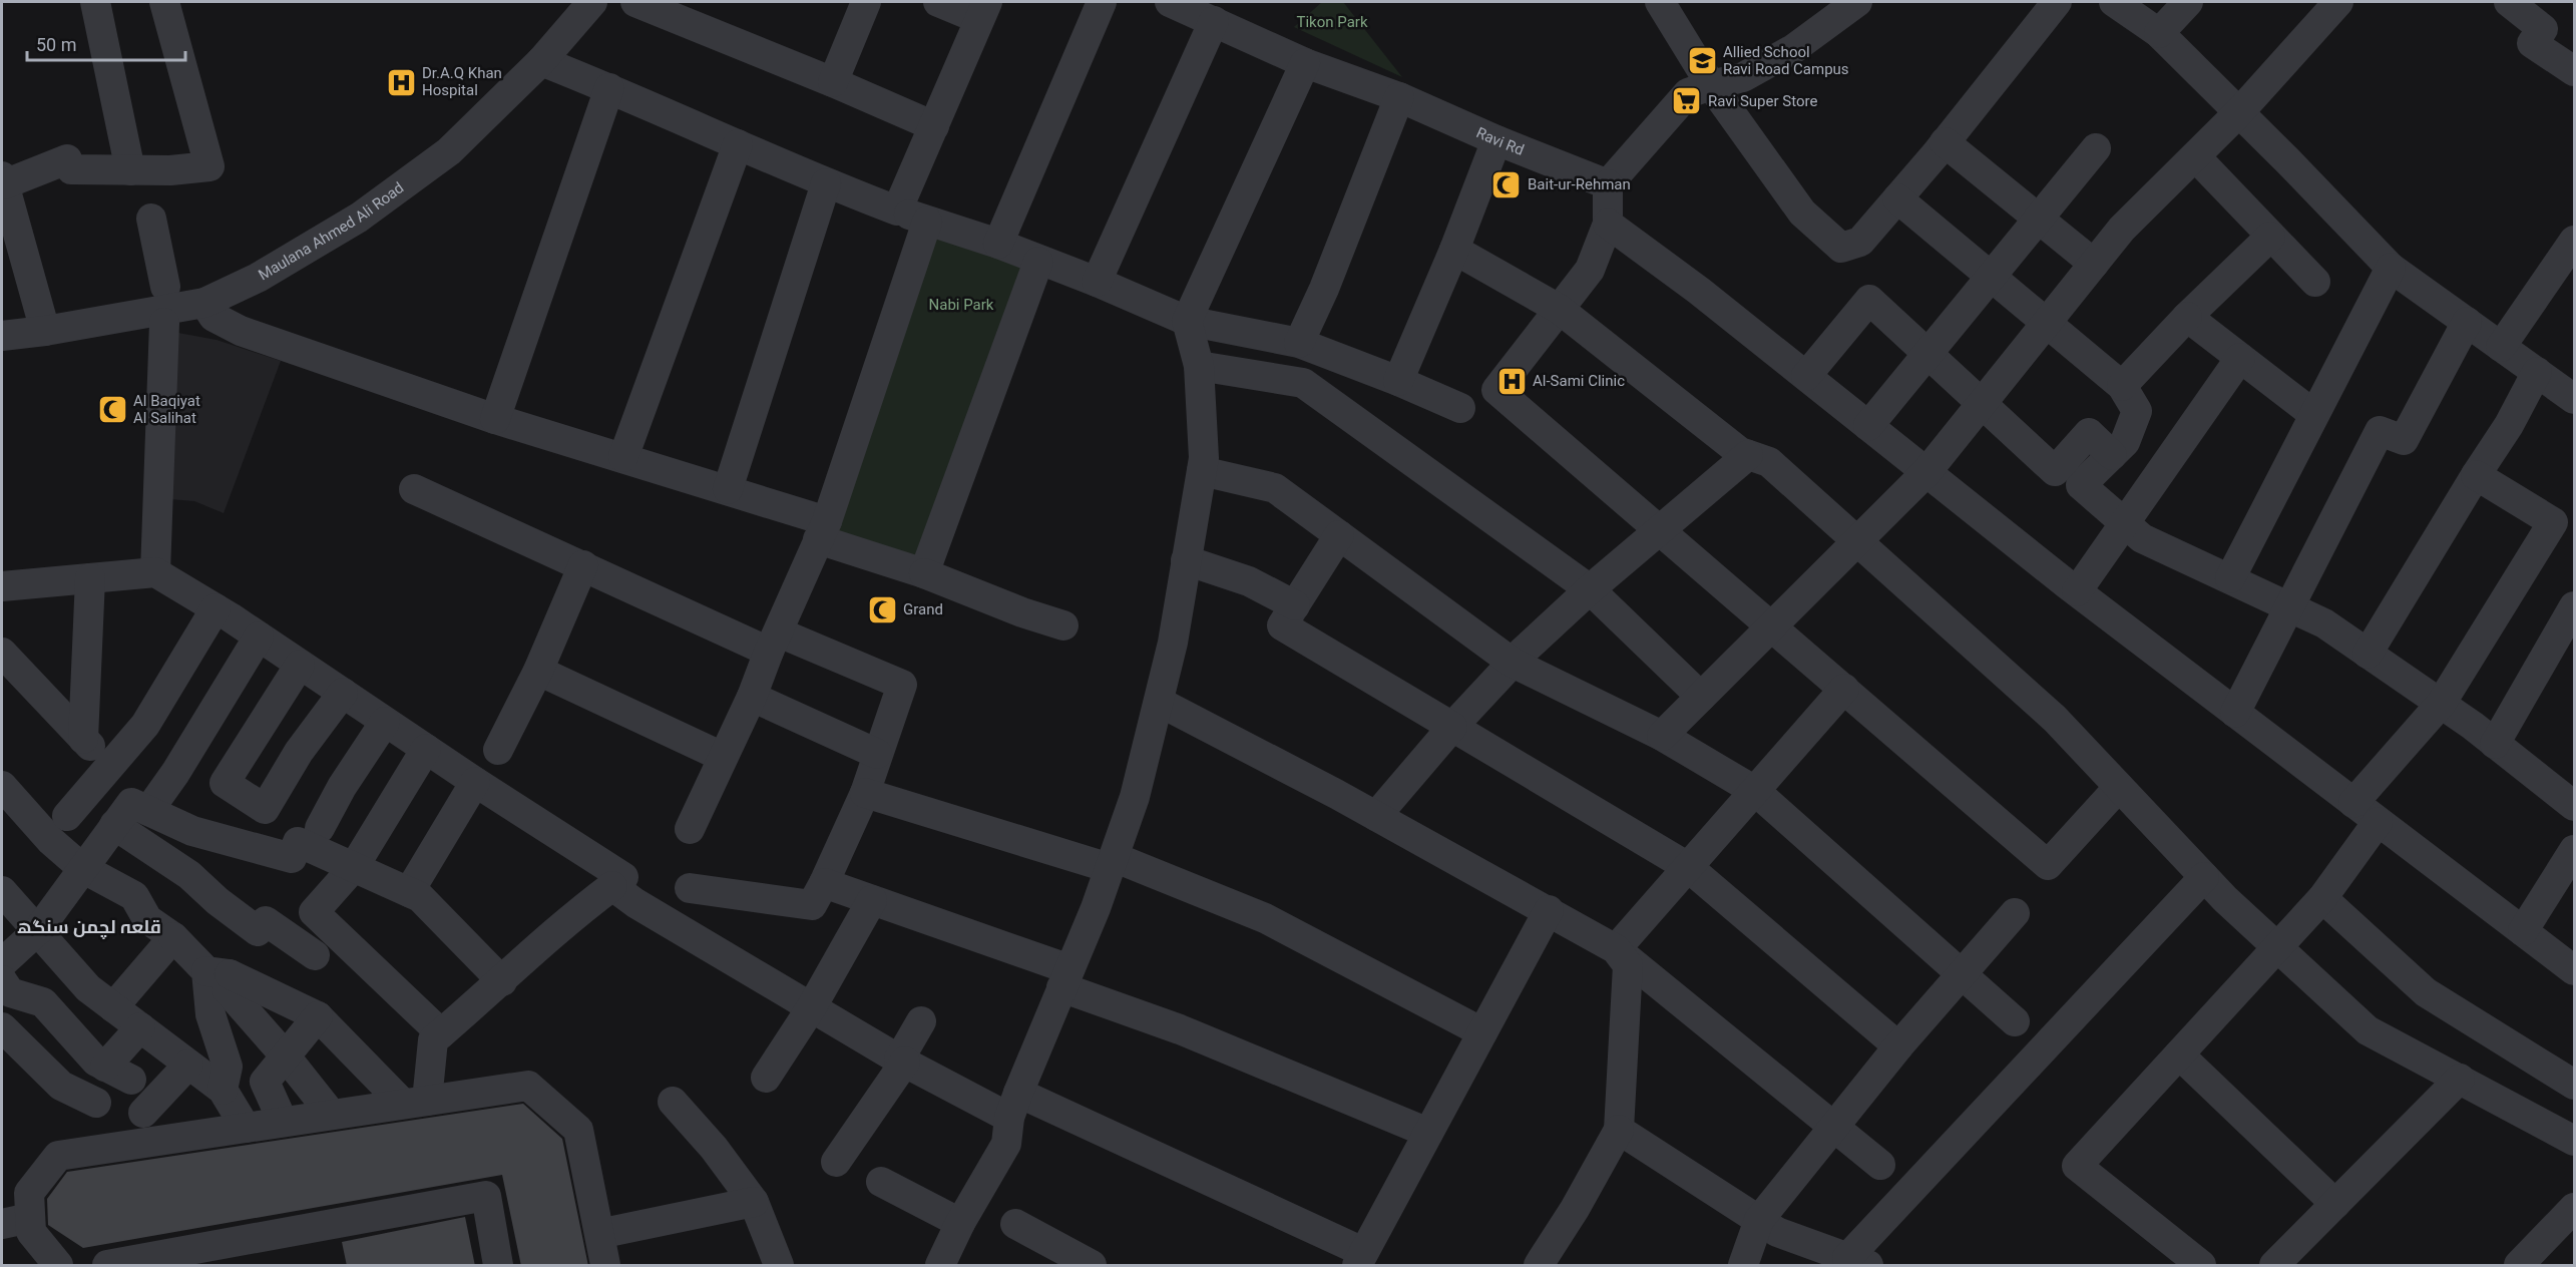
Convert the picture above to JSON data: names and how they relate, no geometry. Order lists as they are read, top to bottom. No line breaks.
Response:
{"streets":{"street":["Ravi Rd","Maulana Ahmed Ali Road"]},"districts":["قلعہ لچمن سنگھ"],"parks":["Tikon Park","Nabi Park"],"places":{"school or university":["Allied School Ravi Road Campus"],"hospital":["Dr.A.Q Khan Hospital","Al-Sami Clinic"],"supermarket":["Ravi Super Store"],"mosque":["Bait-ur-Rehman","Al Baqiyat Al Salihat","Grand"]},"scale_bar":"50 m"}
